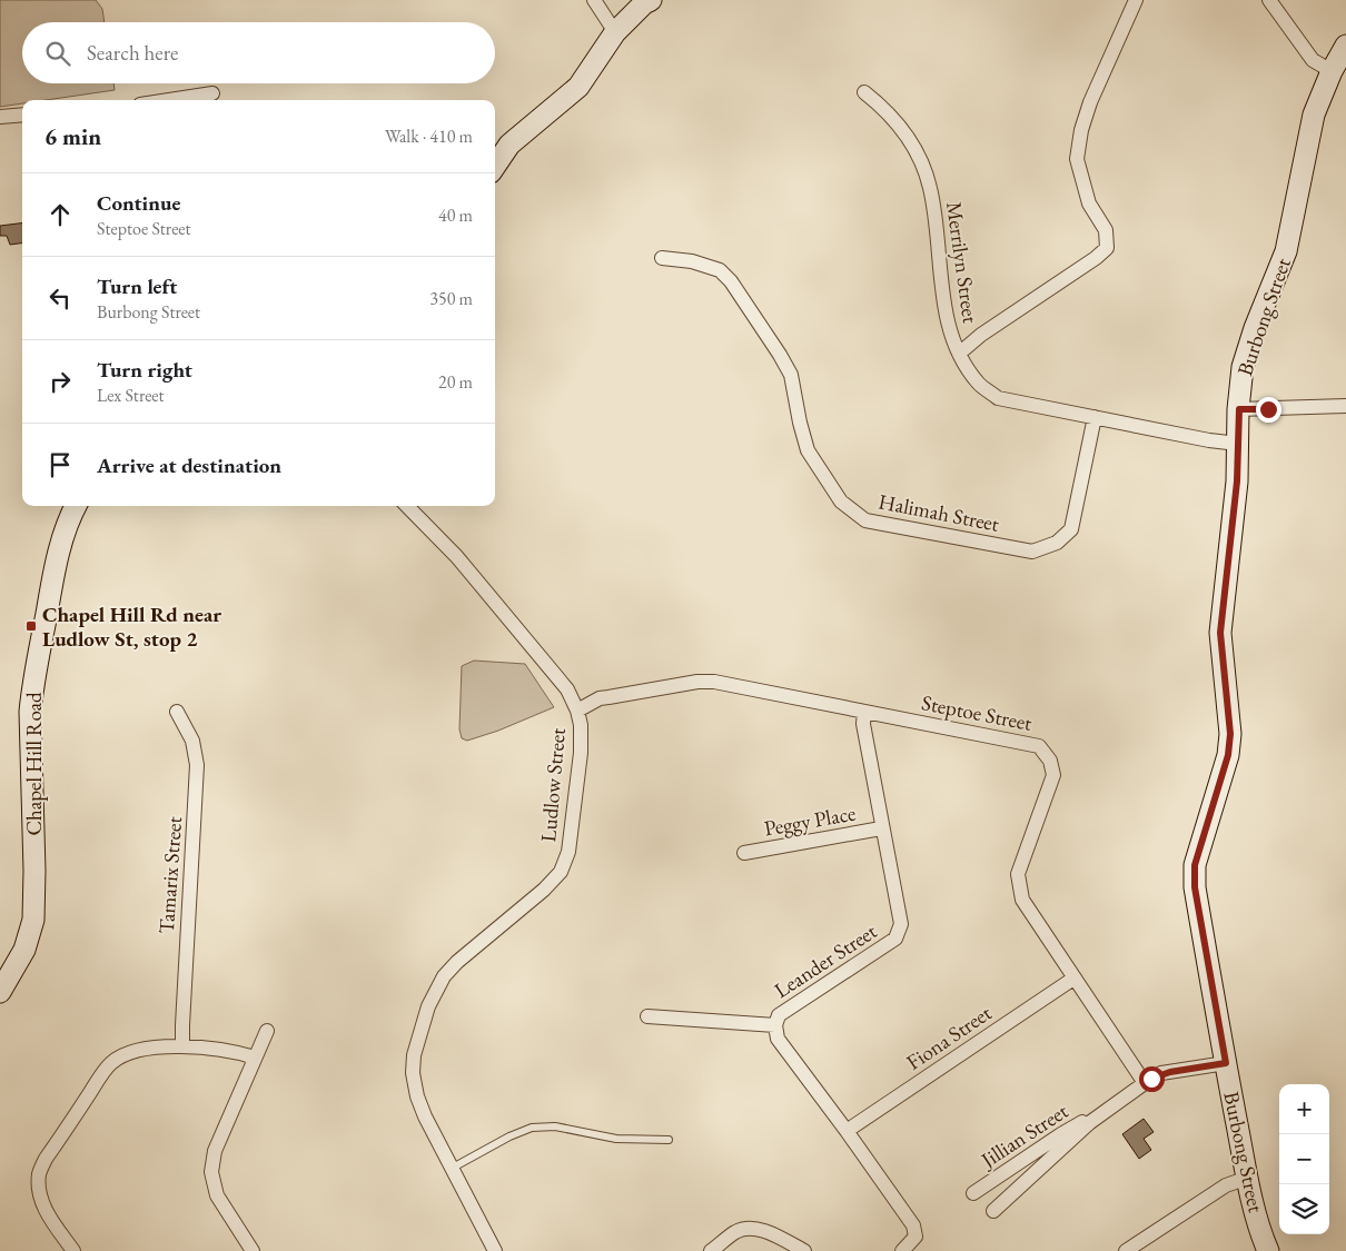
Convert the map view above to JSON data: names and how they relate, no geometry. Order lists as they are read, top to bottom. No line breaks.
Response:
{"streets":{"street":["Merrilyn Street","Burbong Street","Halimah Street","Steptoe Street","Chapel Hill Road","Ludlow Street","Peggy Place","Tamarix Street","Leander Street","Fiona Street","Jillian Street"]},"crossings":[["Merrilyn Street","Burbong Street"],["Merrilyn Street","Halimah Street"],["Steptoe Street","Ludlow Street"],["Steptoe Street","Leander Street"],["Steptoe Street","Fiona Street"],["Steptoe Street","Jillian Street"],["Peggy Place","Leander Street"],["Leander Street","Fiona Street"]],"places":{"transit":["Chapel Hill Rd near Ludlow St, stop 2"]},"page":{"search":"Search here","heading":["6 min","Walk · 410 m"],"list":[["Continue","Steptoe Street","40 m"],["Turn left","Burbong Street","350 m"],["Turn right","Lex Street","20 m"],"Arrive at destination"],"map_buttons":["+","−"]}}
